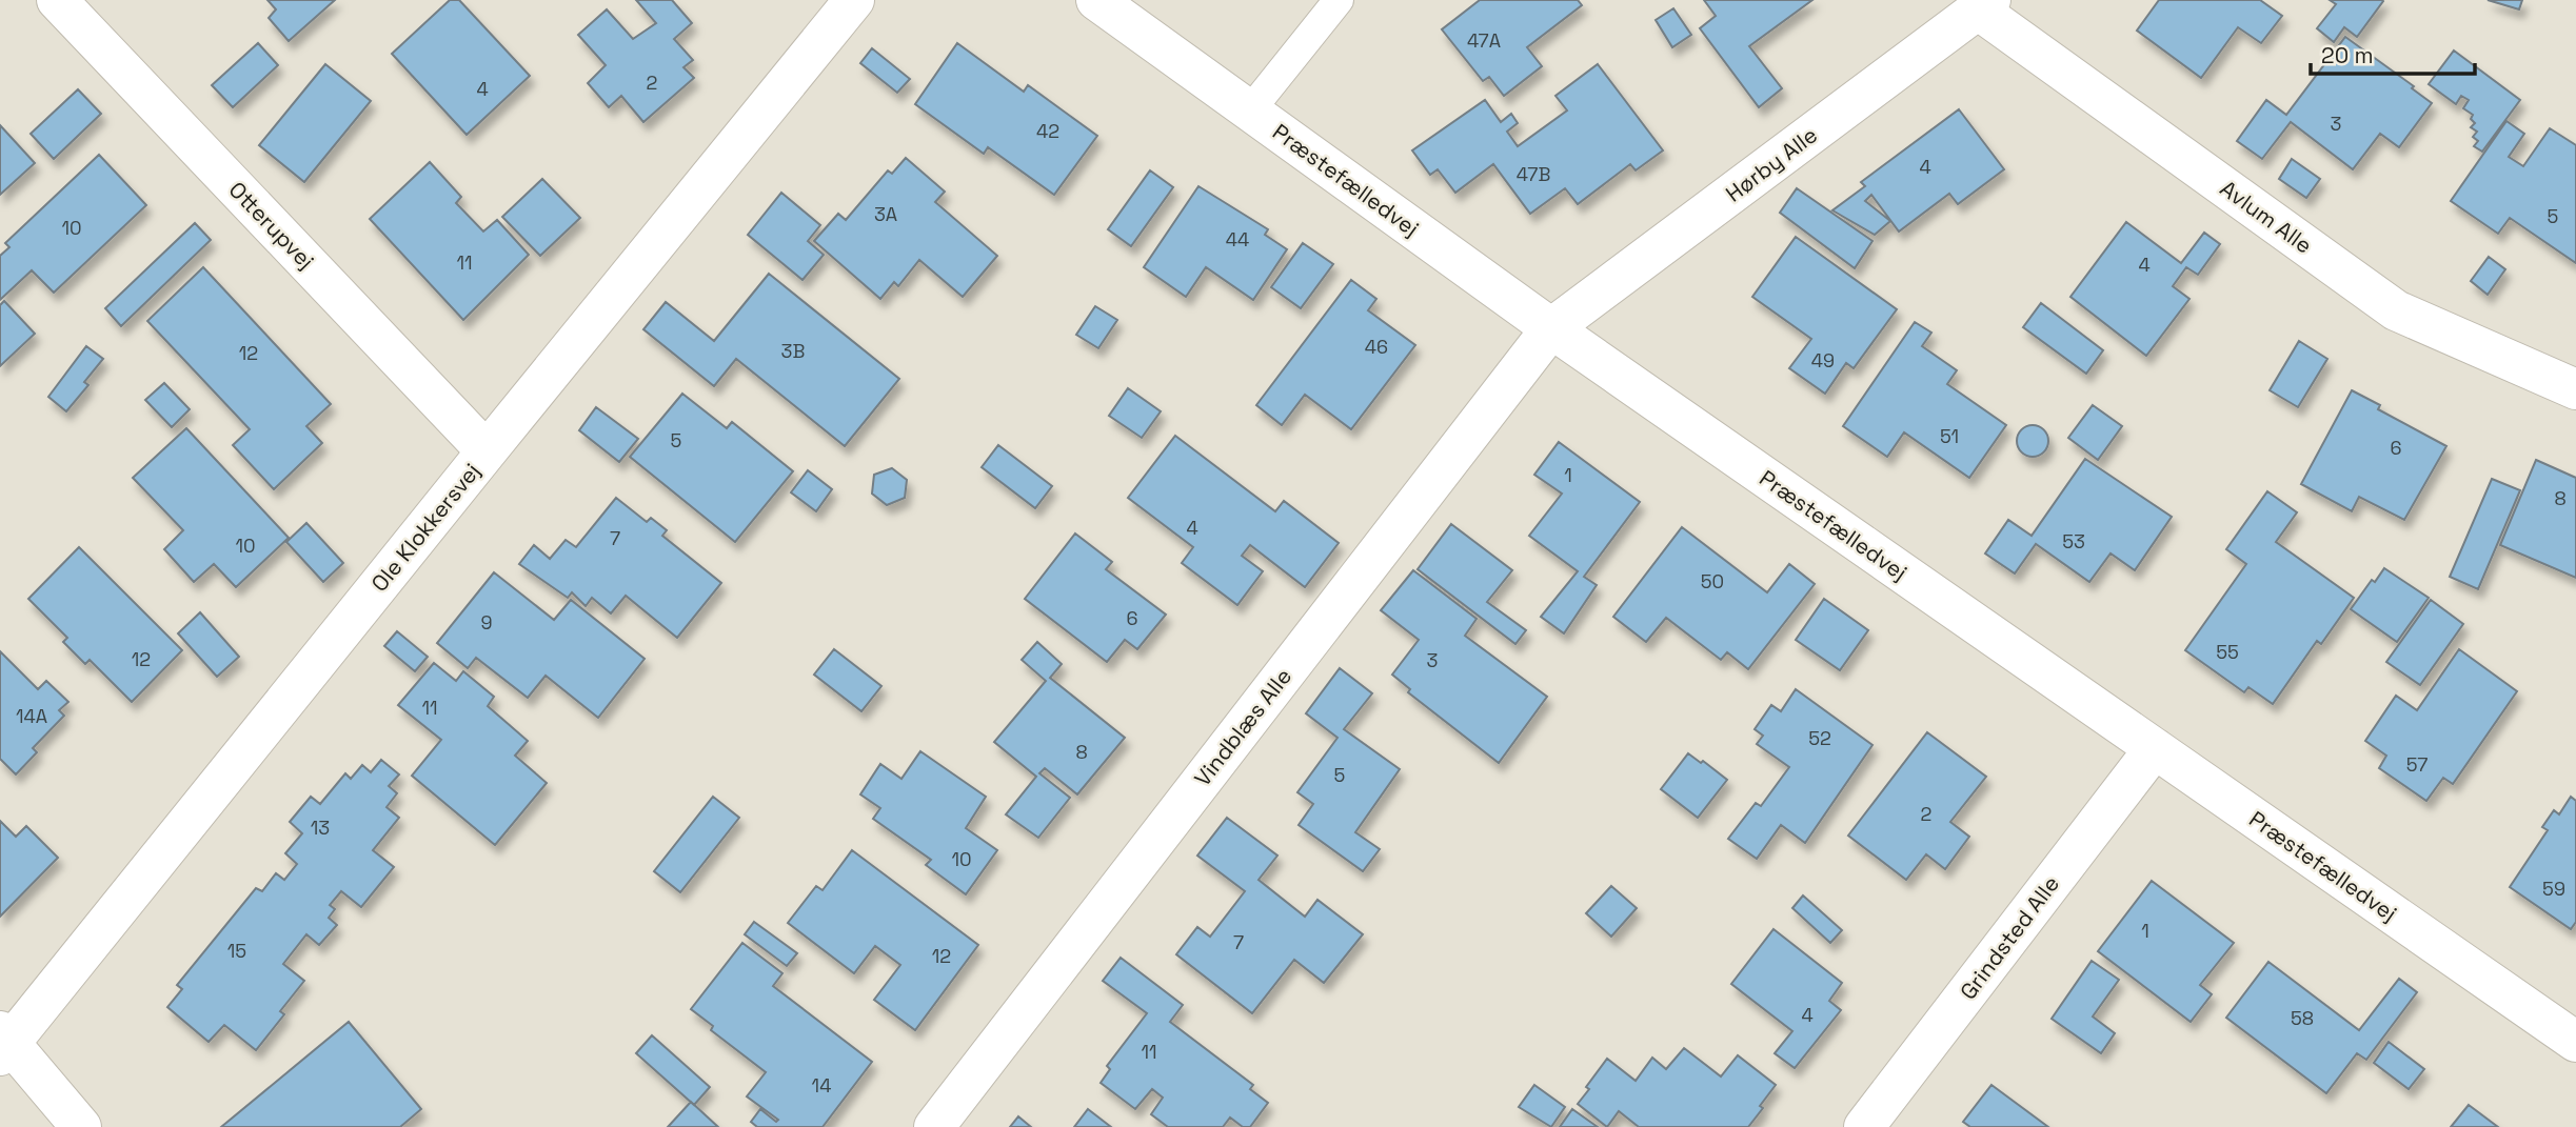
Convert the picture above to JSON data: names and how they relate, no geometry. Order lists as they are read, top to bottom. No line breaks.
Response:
{"streets":{"street":["Hørby Alle","Præstefælledvej","Avlum Alle","Otterupvej","Ole Klokkersvej","Vindblæs Alle","Grindsted Alle"]},"crossings":[["Hørby Alle","Præstefælledvej"],["Hørby Alle","Avlum Alle"],["Hørby Alle","Vindblæs Alle"],["Præstefælledvej","Vindblæs Alle"],["Præstefælledvej","Grindsted Alle"],["Otterupvej","Ole Klokkersvej"]],"house_numbers":["47A","2","4","3","42","4","47B","3A","5","10","44","11","4","46","3B","12","49","51","5","6","1","8","4","7","53","10","50","6","9","55","12","3","11","14A","52","8","57","5","2","13","10","59","1","7","15","12","4","58","11","14"],"scale_bar":"20 m"}
